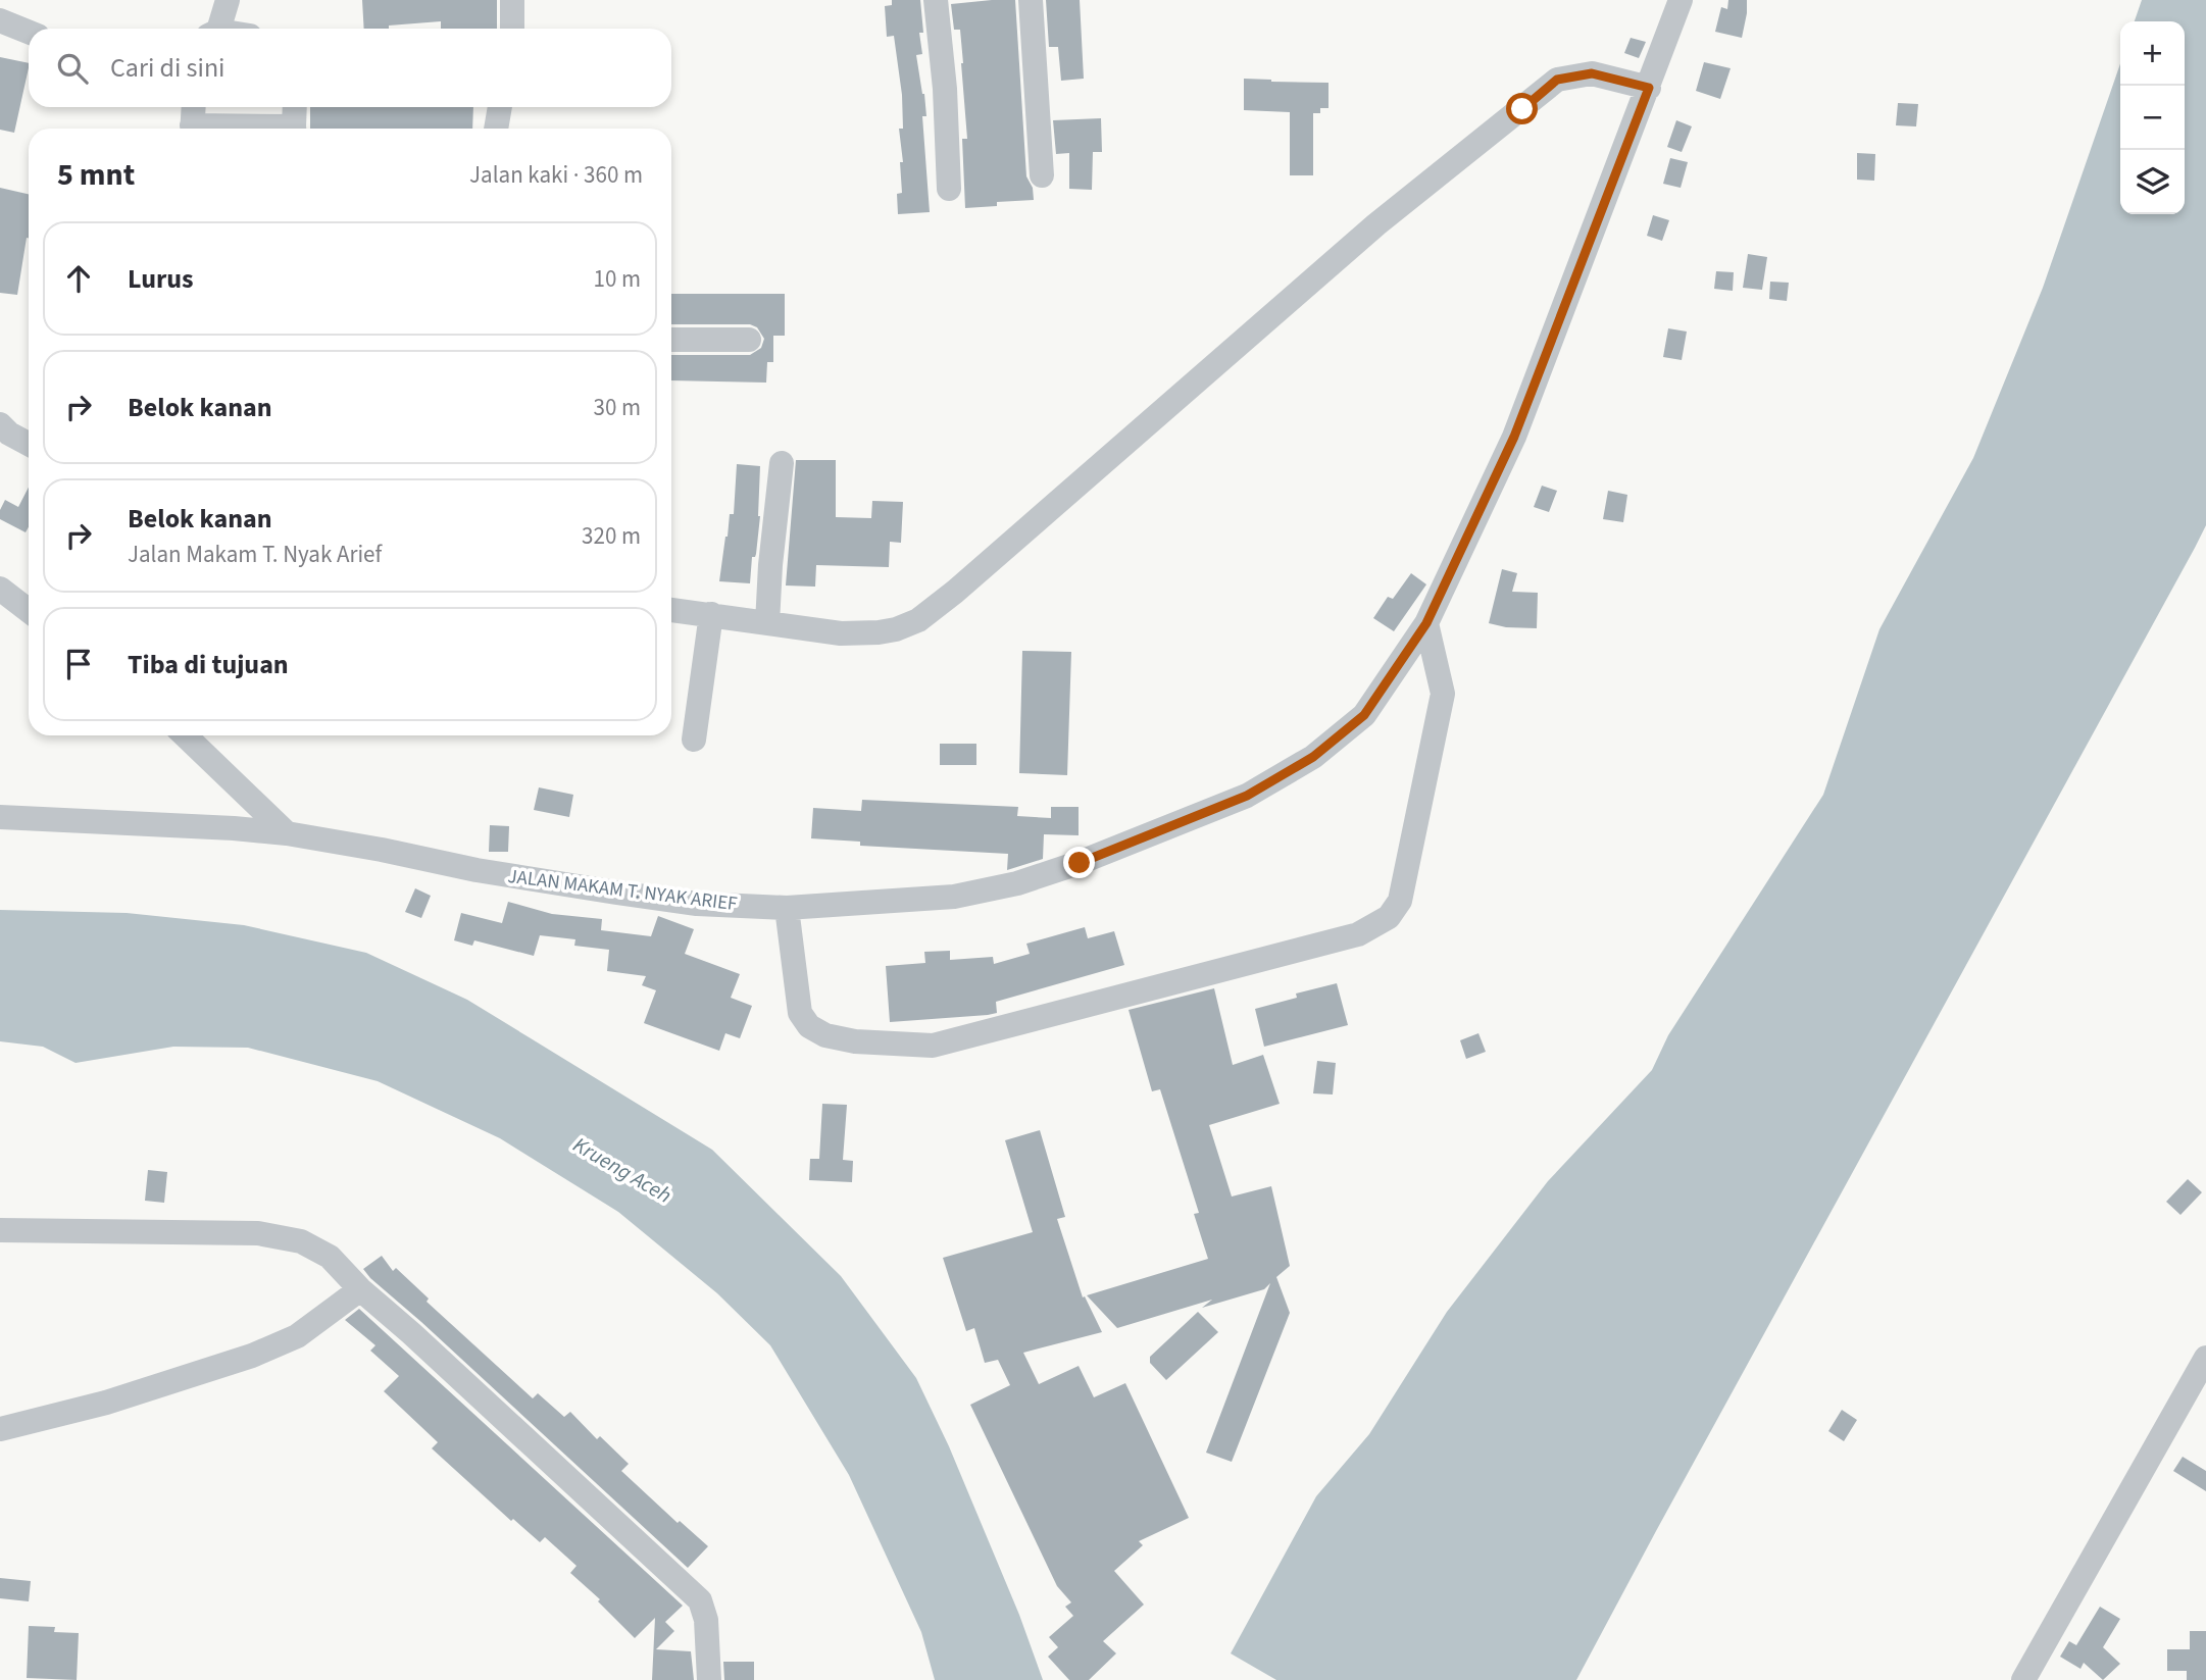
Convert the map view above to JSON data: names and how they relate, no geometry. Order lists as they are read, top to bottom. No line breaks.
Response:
{"streets":{"street":["JALAN MAKAM T. NYAK ARIEF"]},"water":["Krueng Aceh"],"page":{"map_buttons":["+","−"],"search":"Cari di sini","heading":["5 mnt","Jalan kaki · 360 m"],"list":[["Lurus","10 m"],["Belok kanan","30 m"],["Belok kanan","Jalan Makam T. Nyak Arief","320 m"],"Tiba di tujuan"]}}
